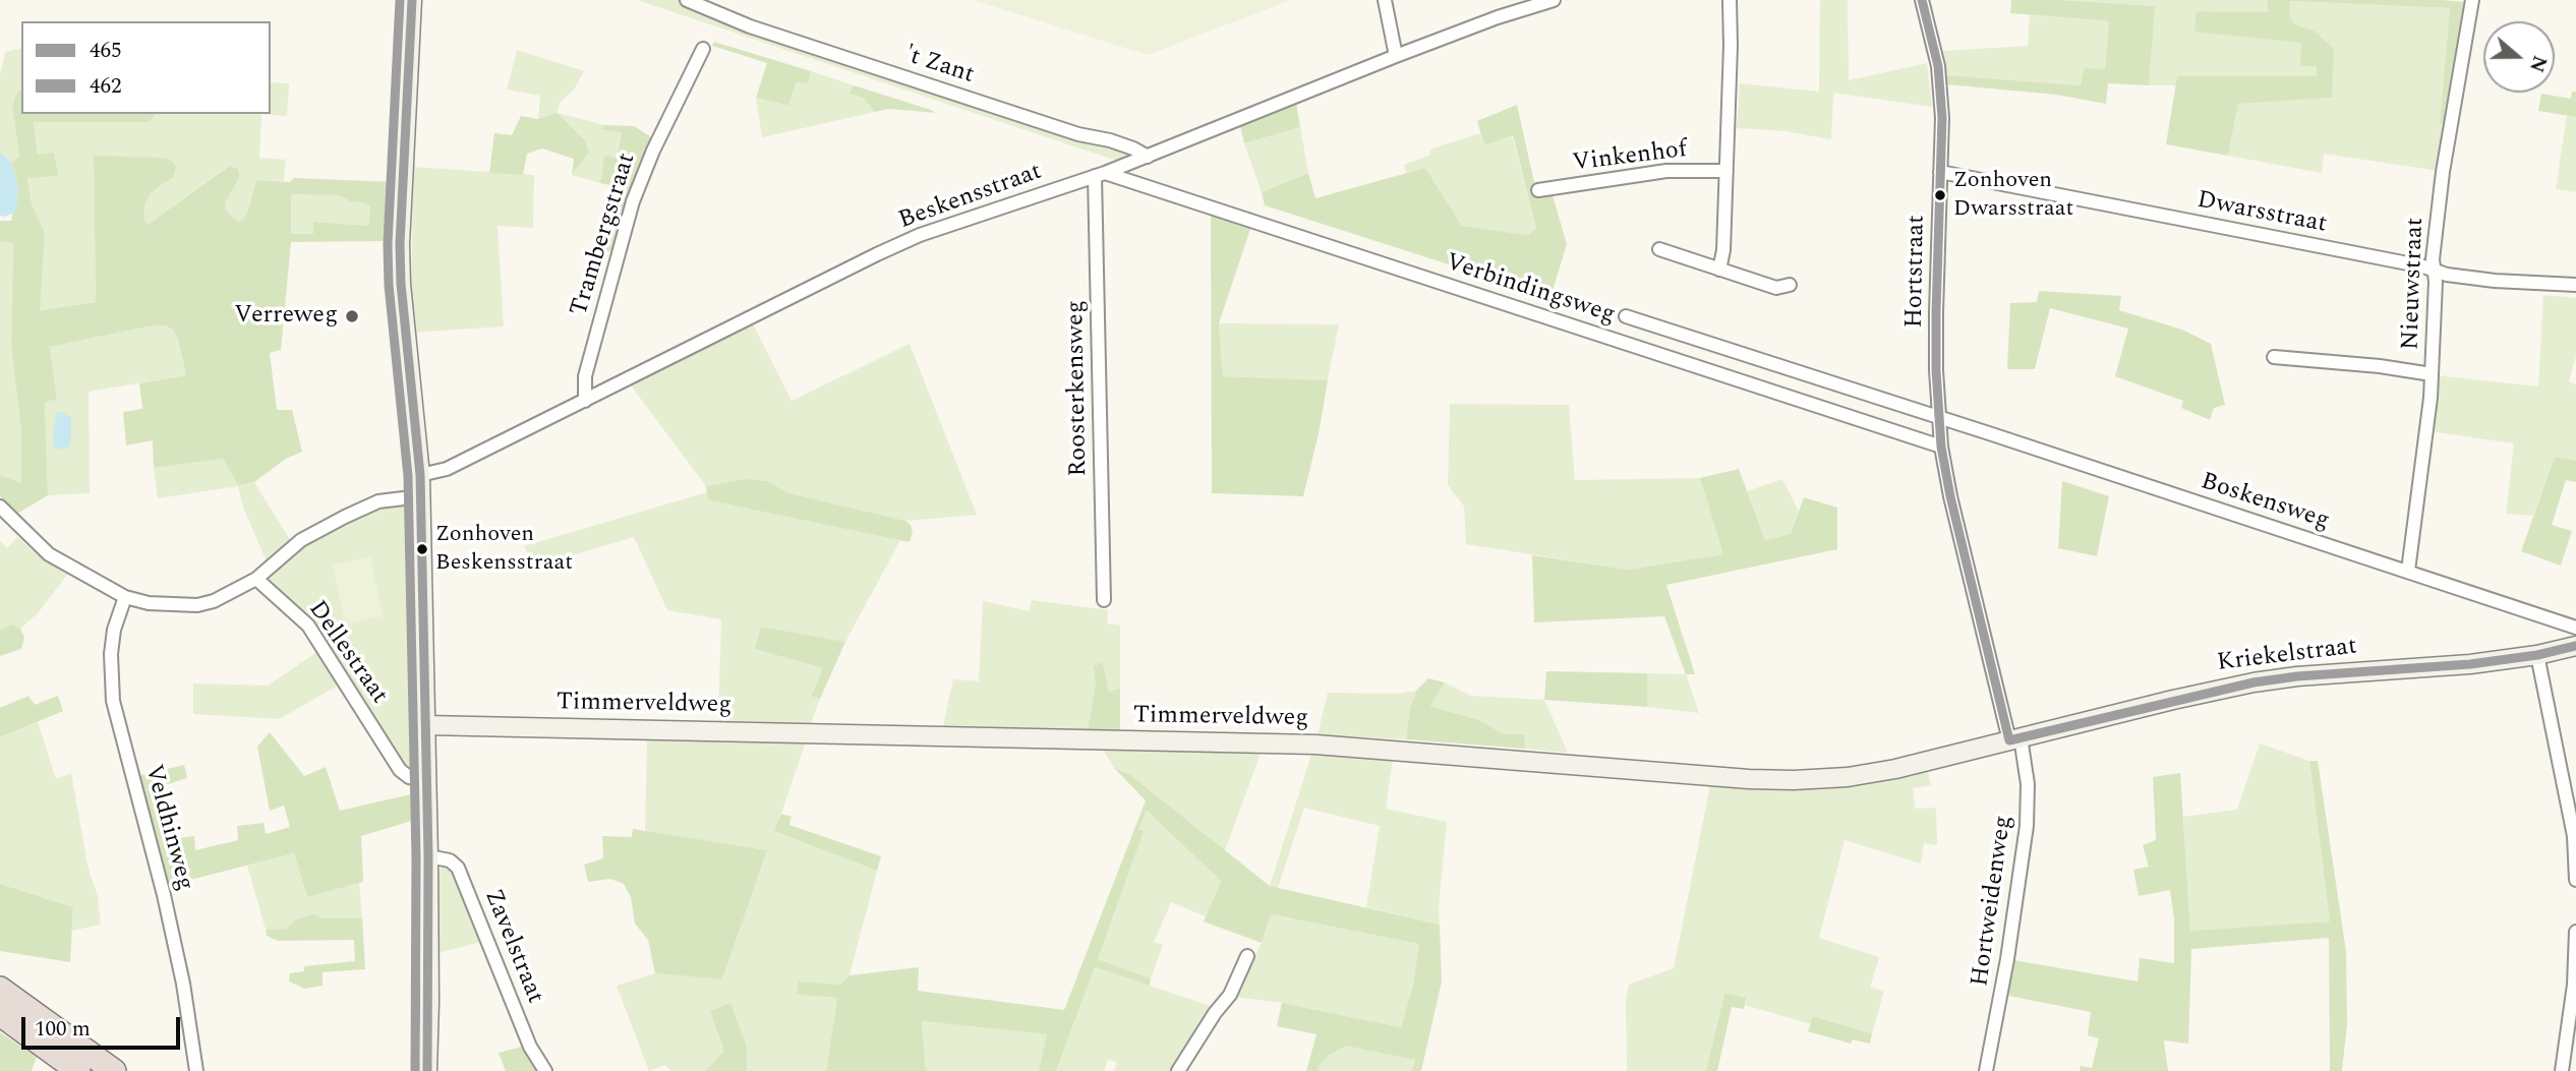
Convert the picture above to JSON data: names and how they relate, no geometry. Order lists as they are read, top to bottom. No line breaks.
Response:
{"streets":{"street":["'t Zant","Vinkenhof","Beskensstraat","Dwarsstraat","Trambergstraat","Hortstraat","Nieuwstraat","Verbindingsweg","Roosterkensweg","Boskensweg","Dellestraat","Kriekelstraat","Timmerveldweg","Veldhinweg","Hortweidenweg","Zavelstraat"]},"crossings":[["'t Zant","Beskensstraat"],["Beskensstraat","Trambergstraat"],["Beskensstraat","Verbindingsweg"],["Beskensstraat","Roosterkensweg"],["Dwarsstraat","Hortstraat"],["Dwarsstraat","Nieuwstraat"],["Hortstraat","Verbindingsweg"],["Hortstraat","Boskensweg"],["Hortstraat","Hortweidenweg"],["Nieuwstraat","Boskensweg"],["Verbindingsweg","Roosterkensweg"],["Verbindingsweg","Hortweidenweg"],["Kriekelstraat","Timmerveldweg"],["Kriekelstraat","Hortweidenweg"],["Timmerveldweg","Hortweidenweg"]],"places":["Zonhoven Dwarsstraat","Verreweg","Zonhoven Beskensstraat"],"lines":["transit line 465","transit line 462"],"legend":["465","462"],"scale_bar":"100 m","north":"right"}
